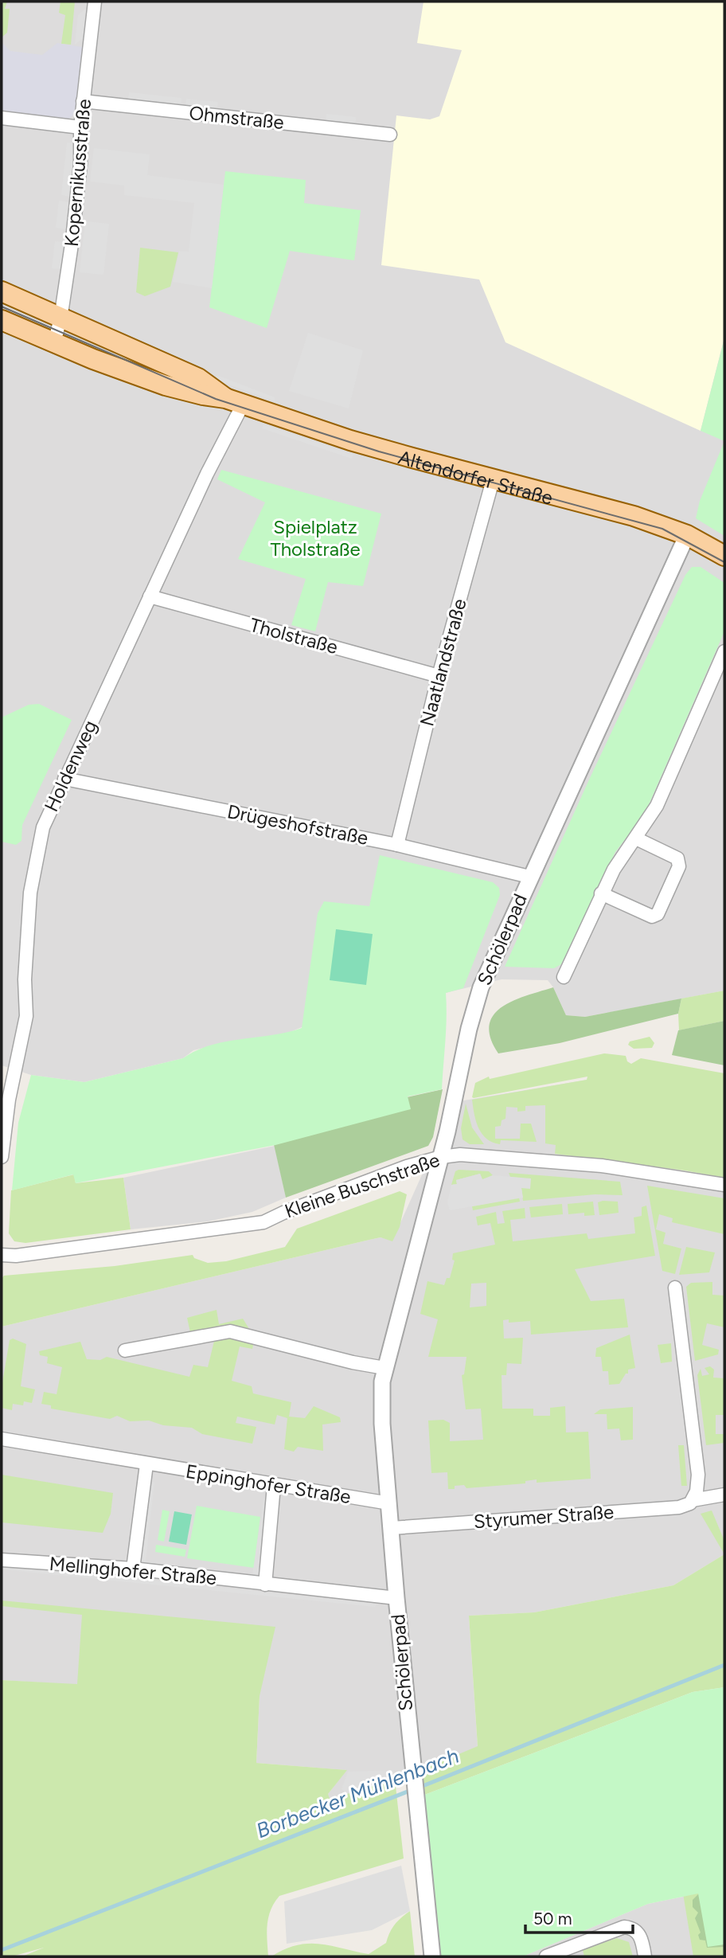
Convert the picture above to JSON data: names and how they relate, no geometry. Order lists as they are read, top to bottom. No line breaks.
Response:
{"streets":{"main road":["Altendorfer Straße"],"street":["Ohmstraße","Kopernikusstraße","Tholstraße","Naatlandstraße","Holdenweg","Drügeshofstraße","Schölerpad","Kleine Buschstraße","Eppinghofer Straße","Styrumer Straße","Mellinghofer Straße"]},"crossings":[["Ohmstraße","Kopernikusstraße"],["Kopernikusstraße","Altendorfer Straße"],["Altendorfer Straße","Naatlandstraße"],["Altendorfer Straße","Holdenweg"],["Altendorfer Straße","Schölerpad"],["Tholstraße","Naatlandstraße"],["Tholstraße","Holdenweg"],["Naatlandstraße","Drügeshofstraße"],["Holdenweg","Drügeshofstraße"],["Drügeshofstraße","Schölerpad"],["Schölerpad","Kleine Buschstraße"],["Schölerpad","Eppinghofer Straße"],["Schölerpad","Styrumer Straße"],["Schölerpad","Mellinghofer Straße"]],"water":["Borbecker Mühlenbach"],"parks":["Spielplatz Tholstraße"],"scale_bar":"50 m"}
